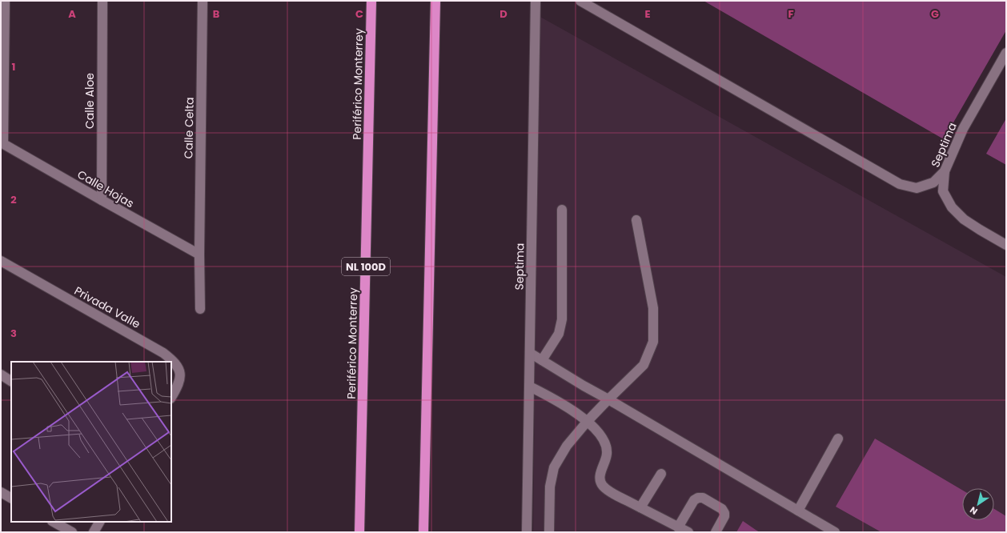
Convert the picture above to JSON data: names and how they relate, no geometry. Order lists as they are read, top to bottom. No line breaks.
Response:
{"streets":{"highway":["Periférico Monterrey","NL 100D"],"street":["Calle Aloe","Calle Celta","Septima","Calle Hojas","Privada Valle"]},"crossings":[["Calle Aloe","Calle Hojas"],["Calle Celta","Calle Hojas"]],"north":"bottom left","grid":{"columns":["A","B","C","D","E","F","G"],"rows":["1","2","3"]}}
